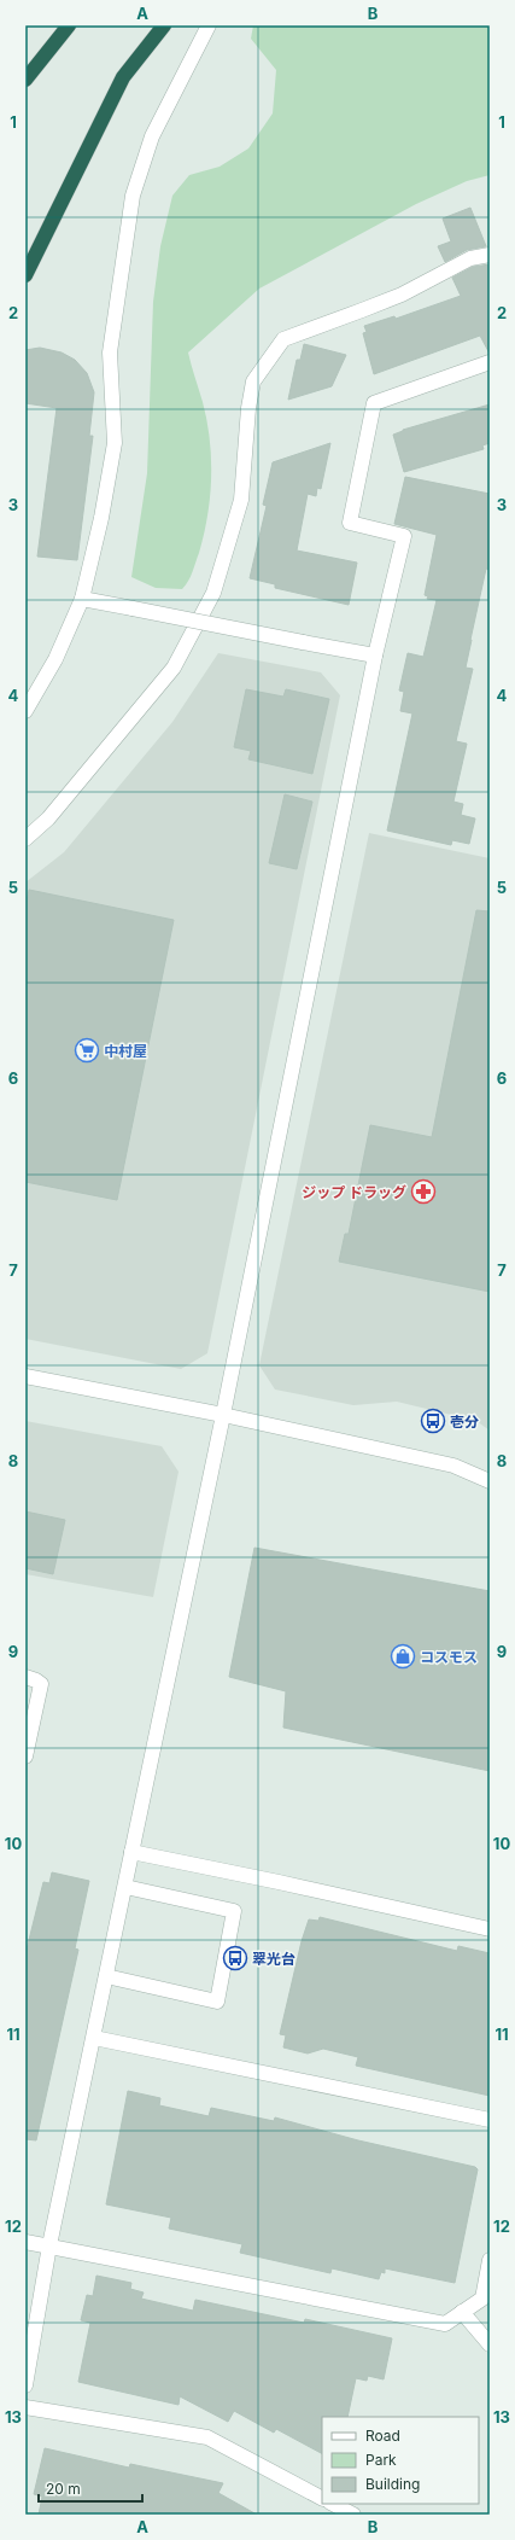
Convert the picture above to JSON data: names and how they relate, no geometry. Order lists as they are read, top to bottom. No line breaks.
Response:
{"places":{"supermarket":["中村屋"],"pharmacy":["ジップ ドラッグ"],"bus stop":["壱分","翠光台"],"shop":["コスモス"]},"legend":["Road","Park","Building"],"scale_bar":"20 m","grid":{"columns":["A","B"],"rows":["1","2","3","4","5","6","7","8","9","10","11","12","13"]}}
